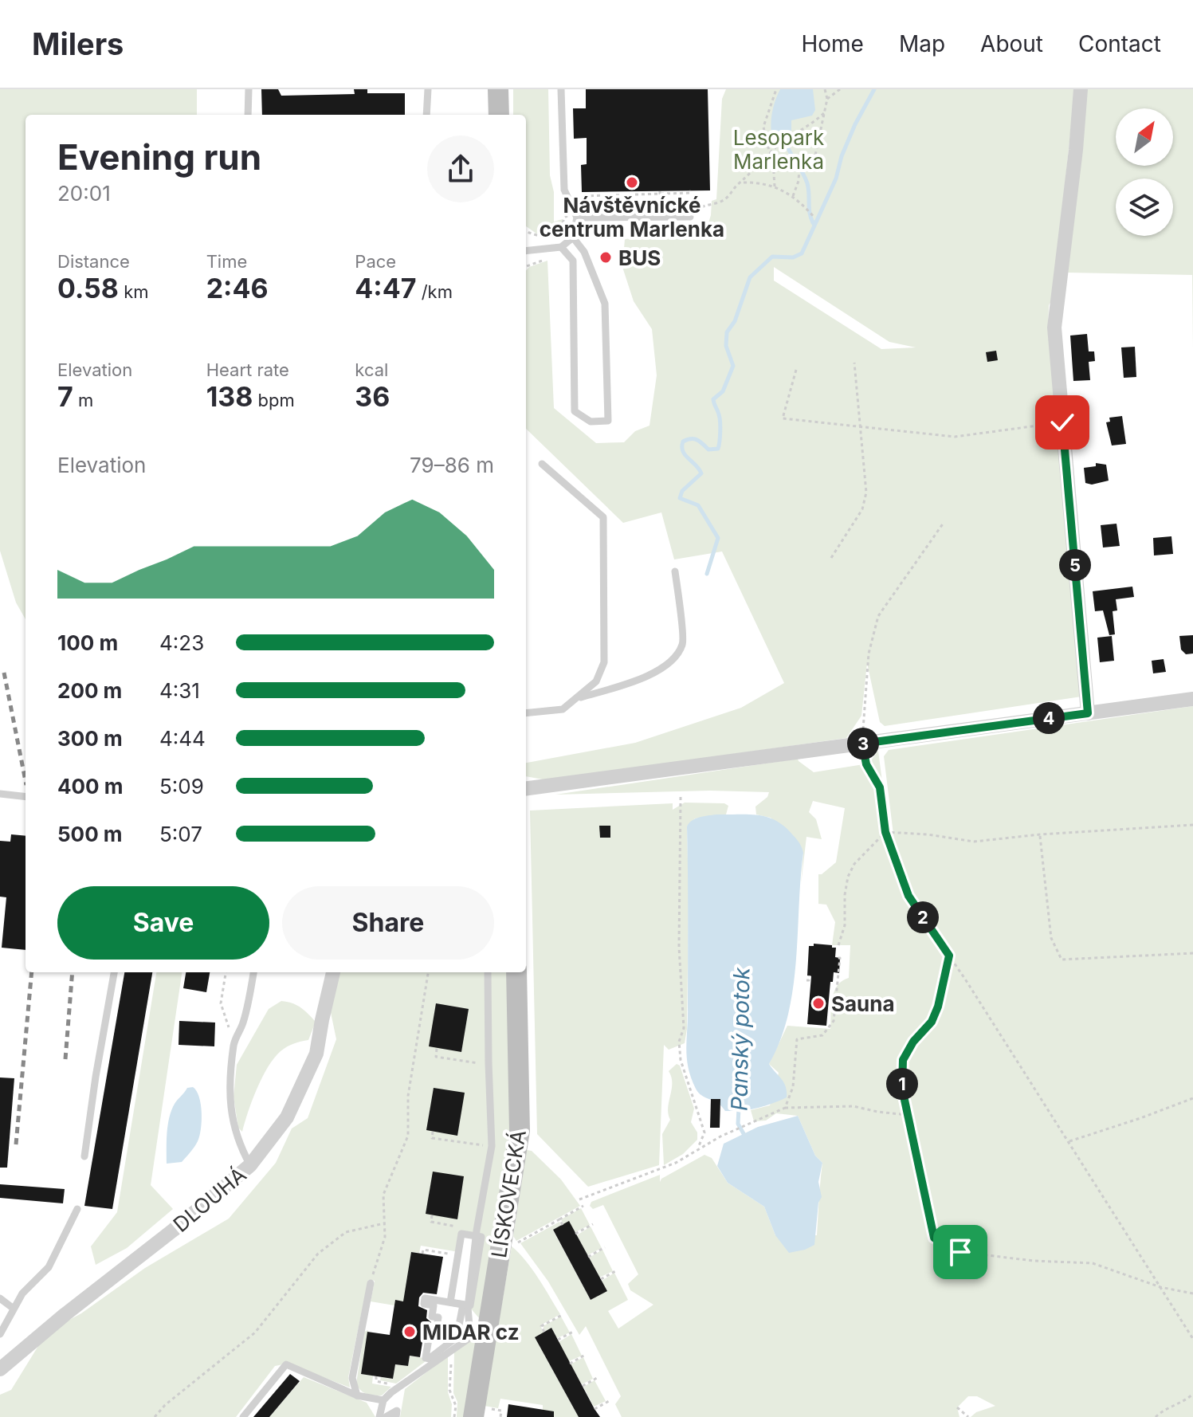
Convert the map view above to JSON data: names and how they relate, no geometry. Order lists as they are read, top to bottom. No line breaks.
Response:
{"streets":{"main road":["LÍSKOVECKÁ"],"street":["DLOUHÁ"]},"water":["Panský potok"],"parks":["Lesopark Marlenka"],"places":["Návštěvnícké centrum Marlenka","BUS","Sauna","MIDAR cz"],"north":"top right","page":{"header":"Milers","nav":["Home","Map","About","Contact"],"heading":["Evening run","20:01"],"stats":[["Distance","0.58 km"],["Time","2:46"],["Pace","4:47 /km"],["Elevation","7 m"],["Heart rate","138 bpm"],["kcal","36"]],"chart":["Elevation","79–86 m"],"pins":["5","4","3","2","1"],"list":[{"name":"100 m","note":"4:23"},{"name":"200 m","note":"4:31"},{"name":"300 m","note":"4:44"},{"name":"400 m","note":"5:09"},{"name":"500 m","note":"5:07"}],"buttons":["Save","Share"]}}
